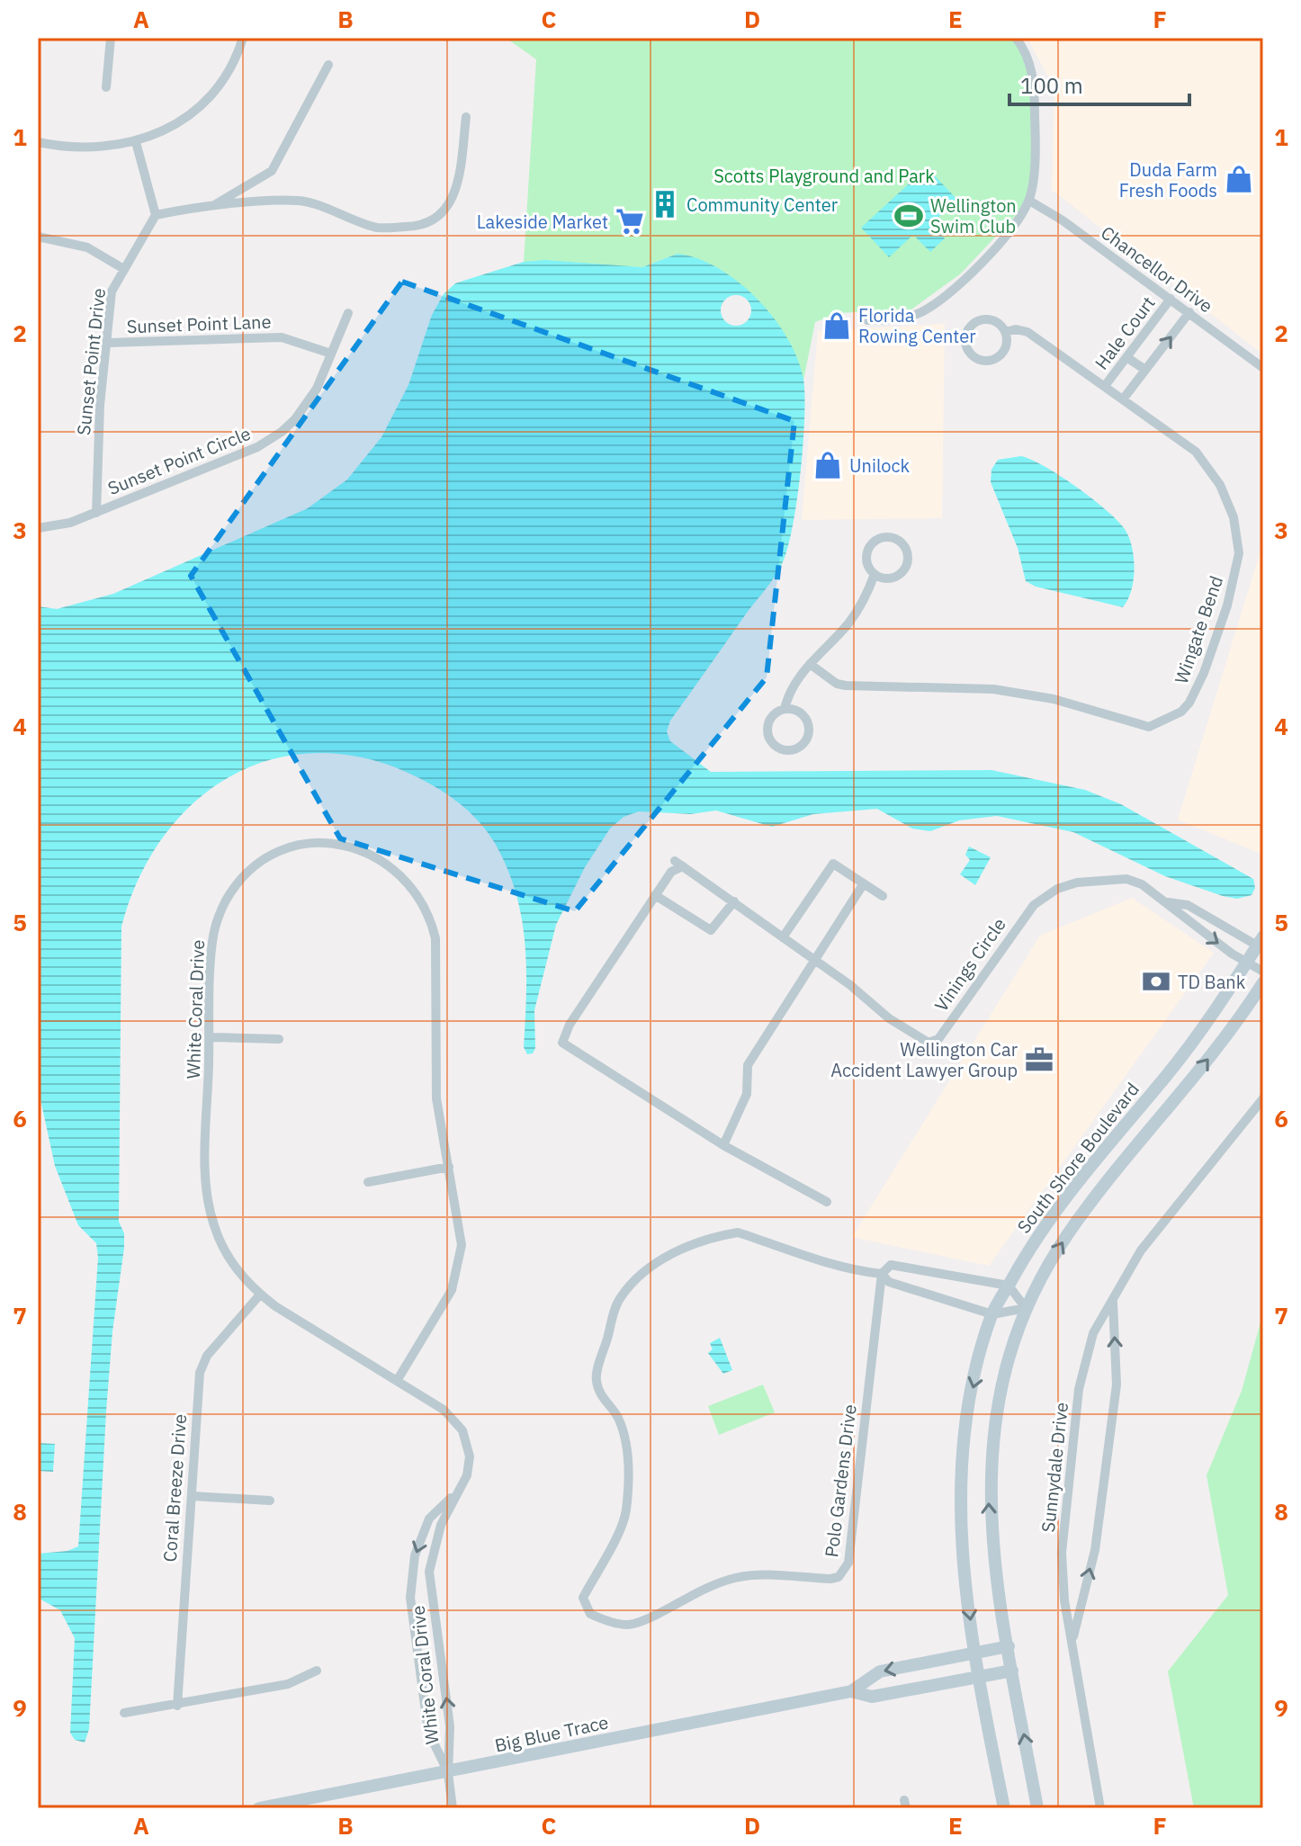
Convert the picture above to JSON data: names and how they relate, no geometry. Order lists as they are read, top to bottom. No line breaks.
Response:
{"streets":{"street":["Chancellor Drive","Sunset Point Lane","Hale Court","Sunset Point Drive","Sunset Point Circle","Wingate Bend","Vinings Circle","White Coral Drive","South Shore Boulevard","Sunnydale Drive","Polo Gardens Drive","Coral Breeze Drive","Big Blue Trace"]},"crossings":[["Chancellor Drive","Hale Court"],["Sunset Point Lane","Sunset Point Drive"],["Sunset Point Lane","Sunset Point Circle"],["Hale Court","Wingate Bend"],["Sunset Point Drive","Sunset Point Circle"],["Vinings Circle","South Shore Boulevard"],["White Coral Drive","Coral Breeze Drive"],["White Coral Drive","Big Blue Trace"],["South Shore Boulevard","Polo Gardens Drive"],["South Shore Boulevard","Big Blue Trace"]],"parks":["Scotts Playground and Park"],"places":{"shop":["Duda Farm Fresh Foods","Florida Rowing Center","Unilock"],"building":["Community Center"],"sports":["Wellington Swim Club"],"supermarket":["Lakeside Market"],"bank":["TD Bank"],"office":["Wellington Car Accident Lawyer Group"]},"scale_bar":"100 m","grid":{"columns":["A","B","C","D","E","F"],"rows":["1","2","3","4","5","6","7","8","9"]}}
